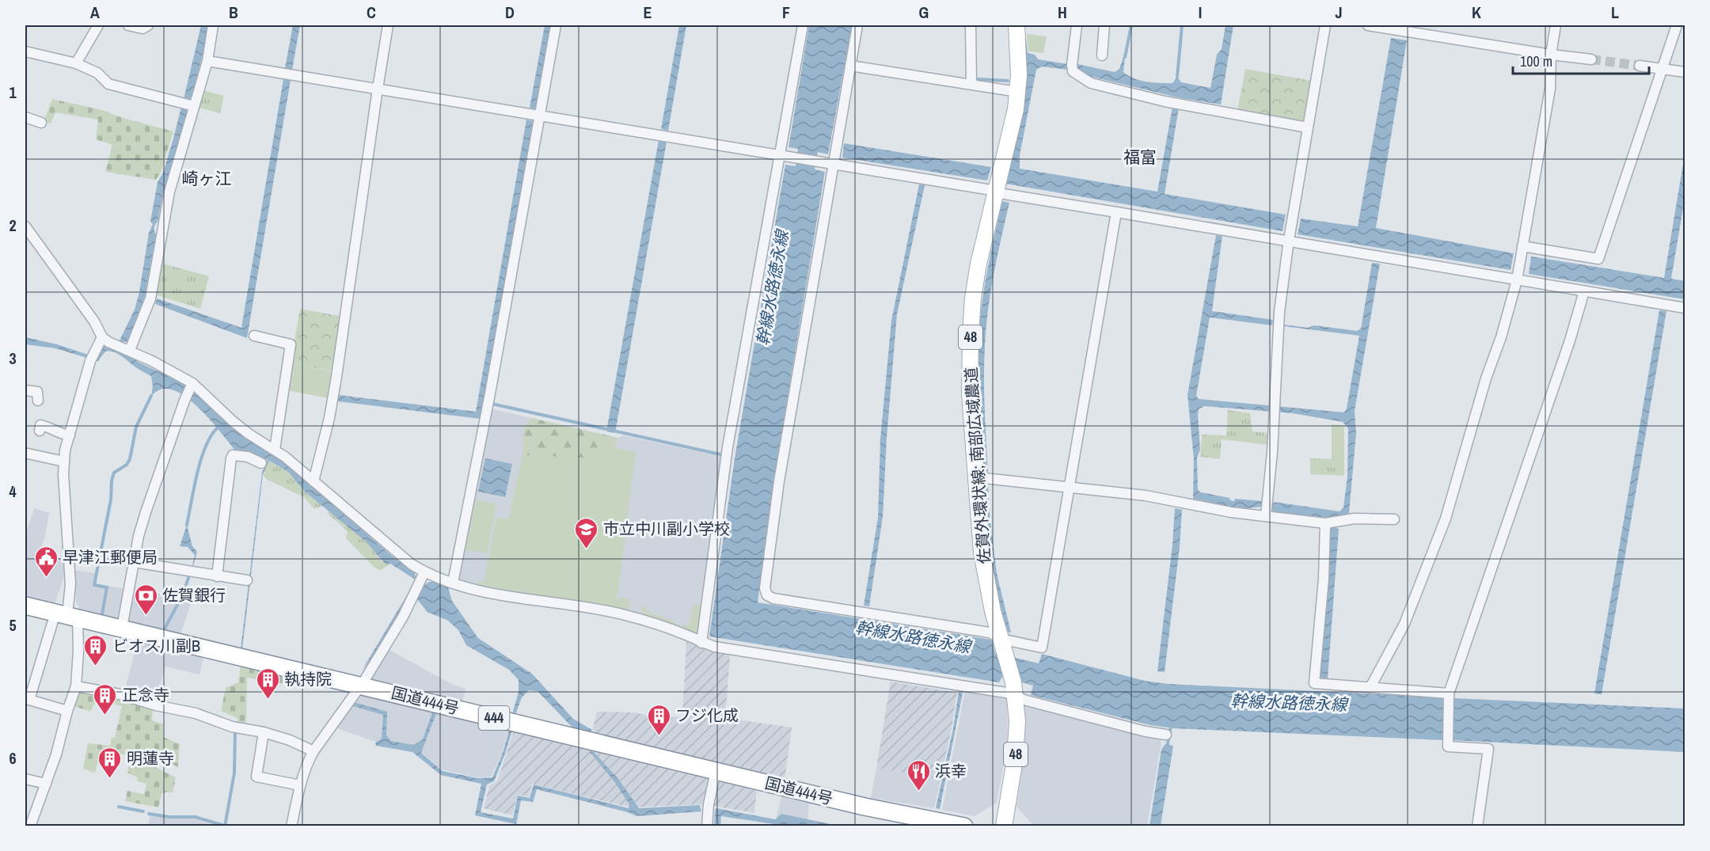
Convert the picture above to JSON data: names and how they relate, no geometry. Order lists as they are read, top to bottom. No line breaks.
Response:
{"streets":{"highway":["国道444号","444"],"main road":["48","佐賀外環状線; 南部広域農道"]},"crossings":[["48","佐賀外環状線; 南部広域農道"]],"districts":["福富","崎ヶ江"],"water":["幹線水路徳永線"],"places":{"school or university":["市立中川副小学校"],"public building":["早津江郵便局"],"bank":["佐賀銀行"],"building":["ビオス川副B","執持院","正念寺","フジ化成","明蓮寺"],"restaurant":["浜幸"]},"scale_bar":"100 m","grid":{"columns":["A","B","C","D","E","F","G","H","I","J","K","L"],"rows":["1","2","3","4","5","6"]}}
